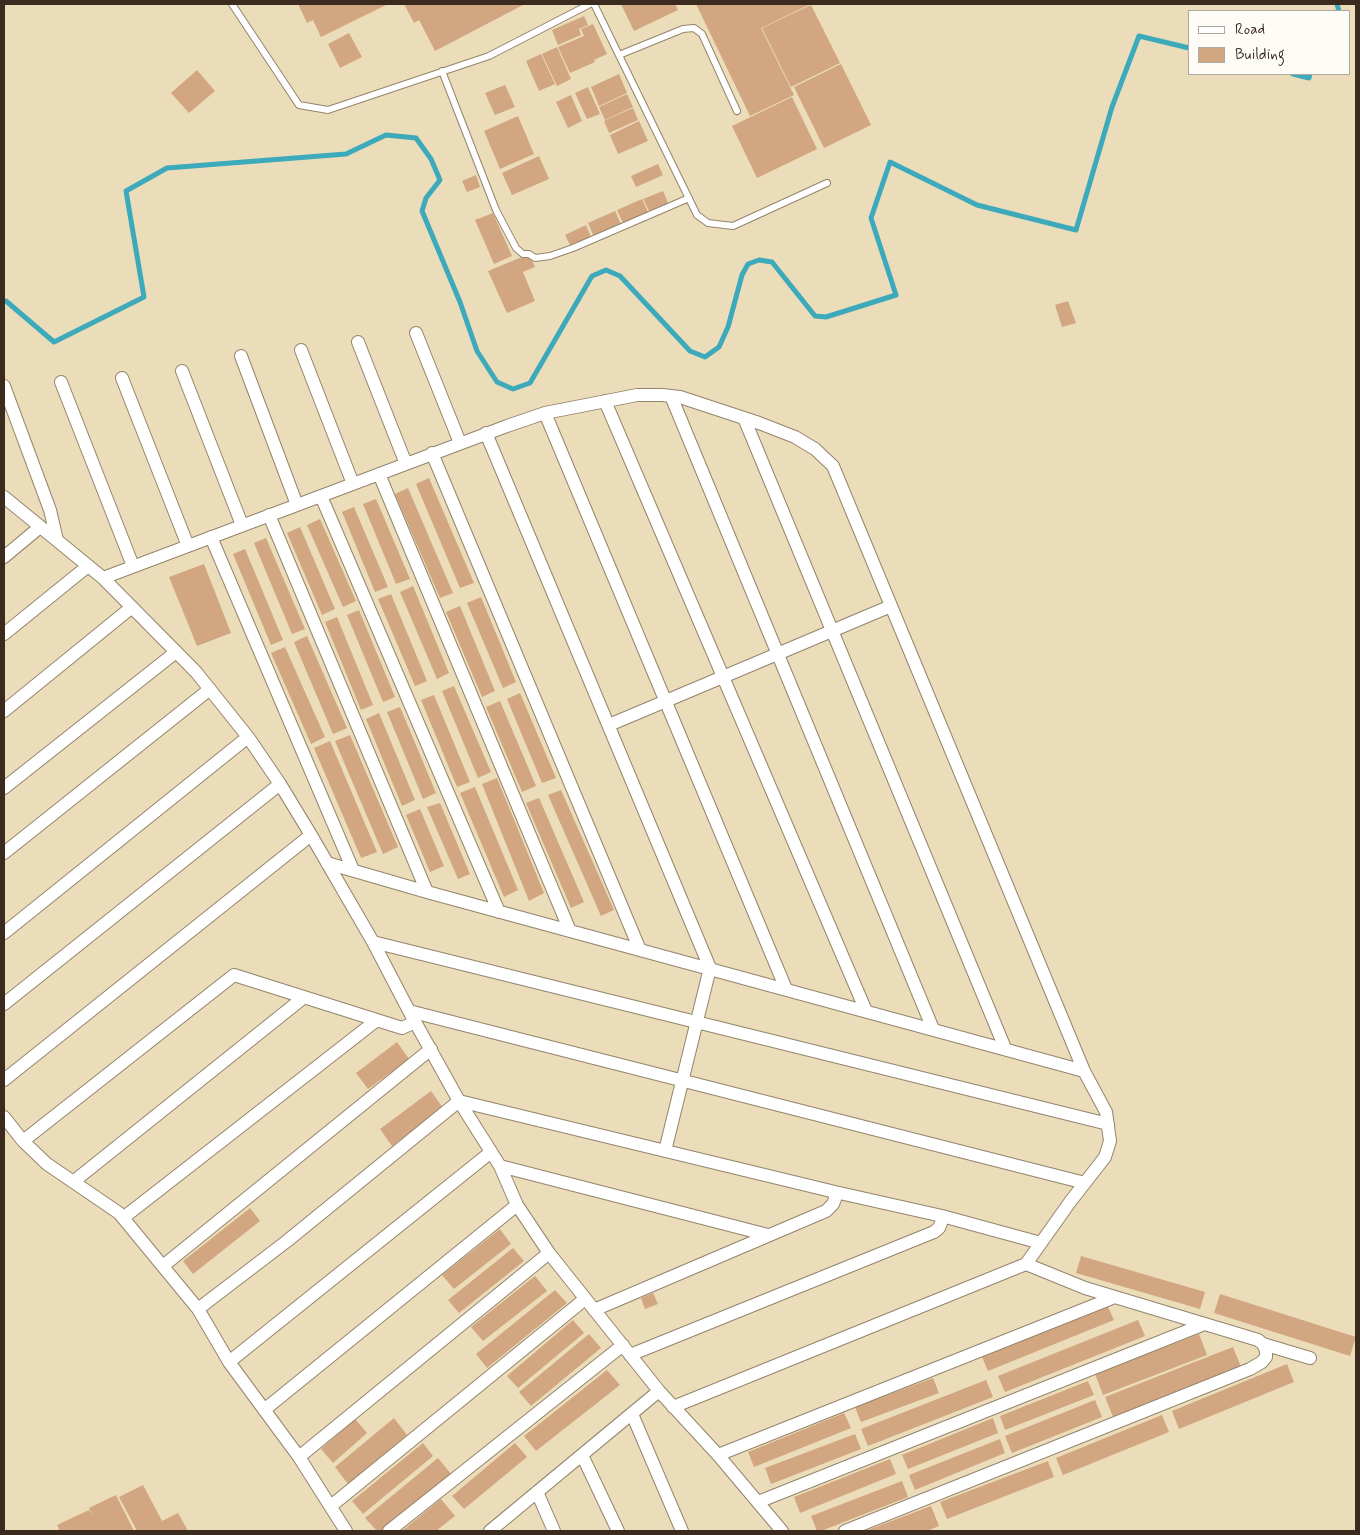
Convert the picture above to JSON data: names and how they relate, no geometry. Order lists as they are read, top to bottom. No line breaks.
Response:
{"legend":["Road","Building"]}
